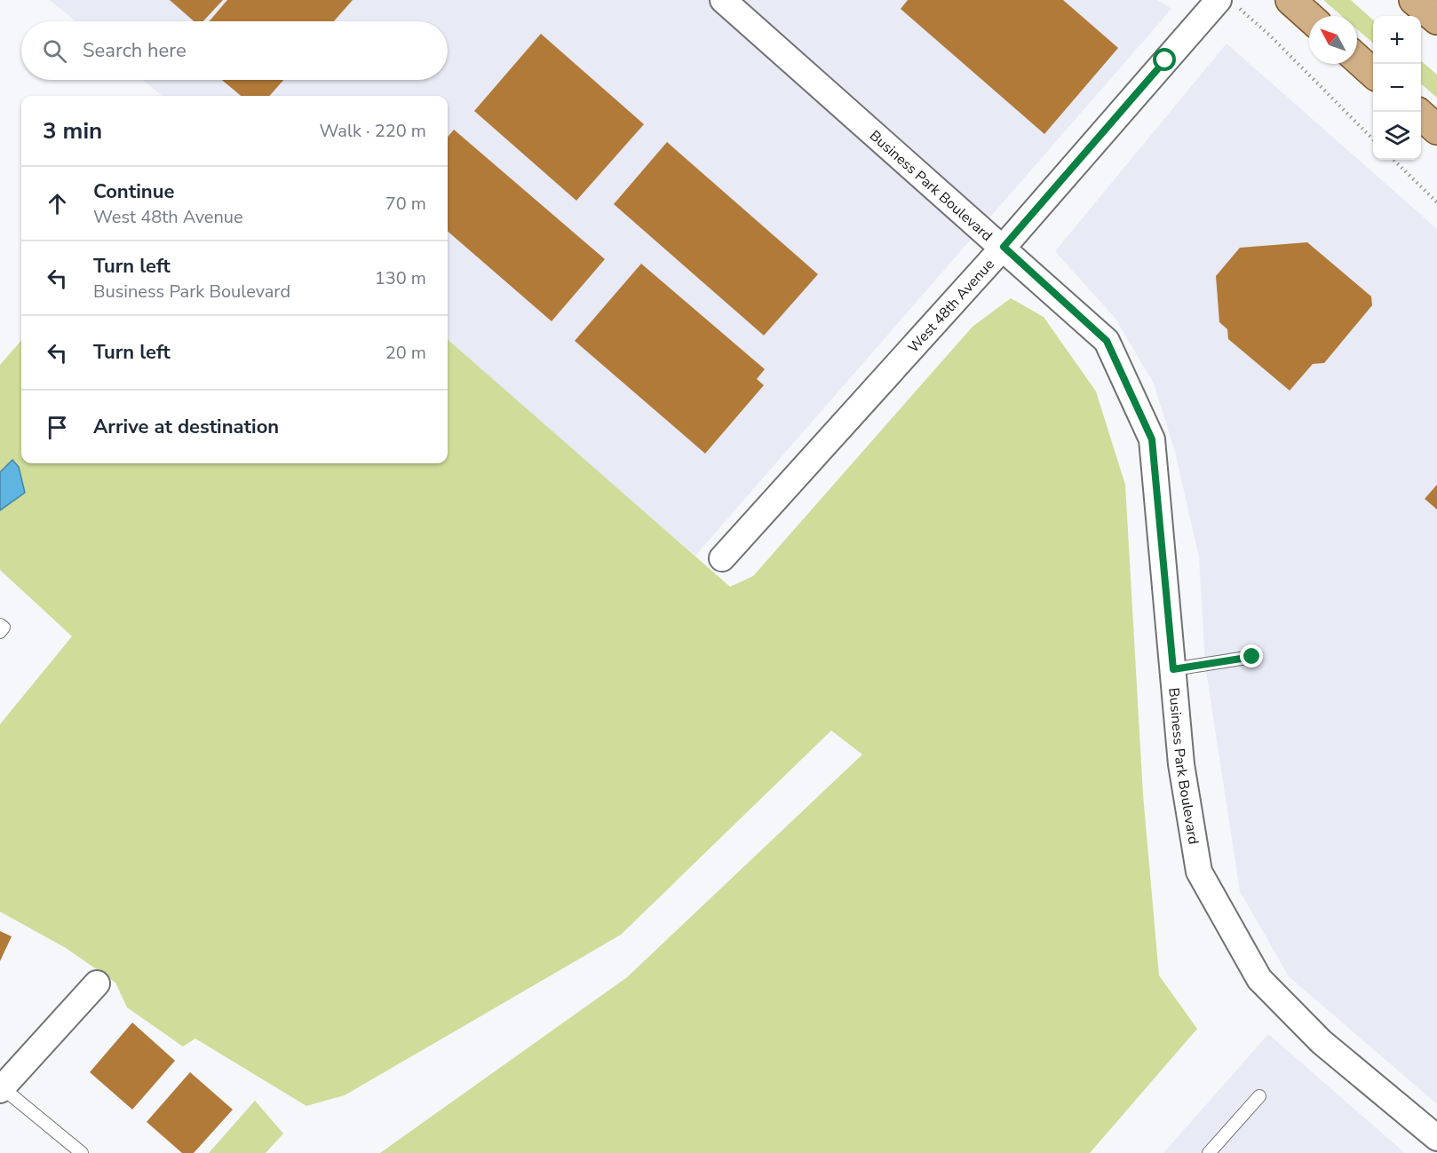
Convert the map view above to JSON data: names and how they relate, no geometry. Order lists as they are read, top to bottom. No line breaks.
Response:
{"streets":{"street":["Business Park Boulevard","West 48th Avenue"]},"crossings":[["Business Park Boulevard","West 48th Avenue"]],"north":"top left","page":{"map_buttons":["+","−"],"search":"Search here","heading":["3 min","Walk · 220 m"],"list":[["Continue","West 48th Avenue","70 m"],["Turn left","Business Park Boulevard","130 m"],["Turn left","20 m"],"Arrive at destination"]}}
